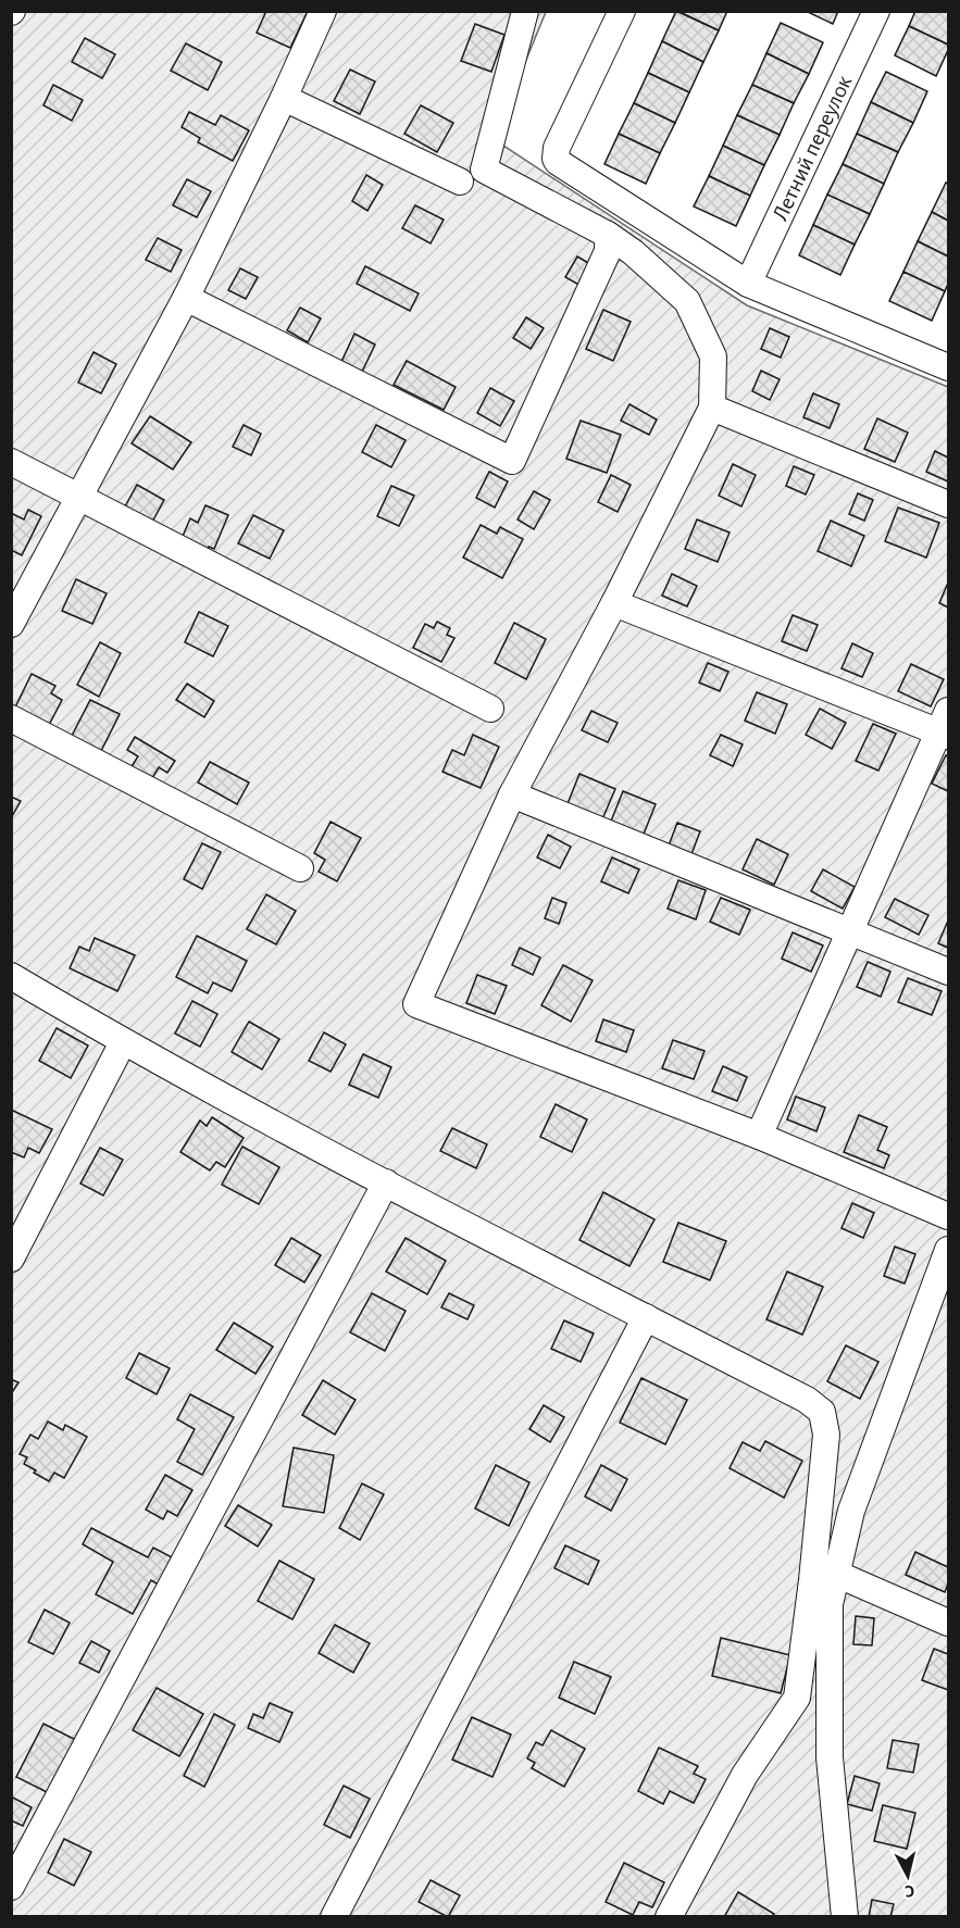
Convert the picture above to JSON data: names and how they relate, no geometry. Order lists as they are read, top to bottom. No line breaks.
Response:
{"streets":{"street":["Летний переулок"]},"north":"bottom"}
